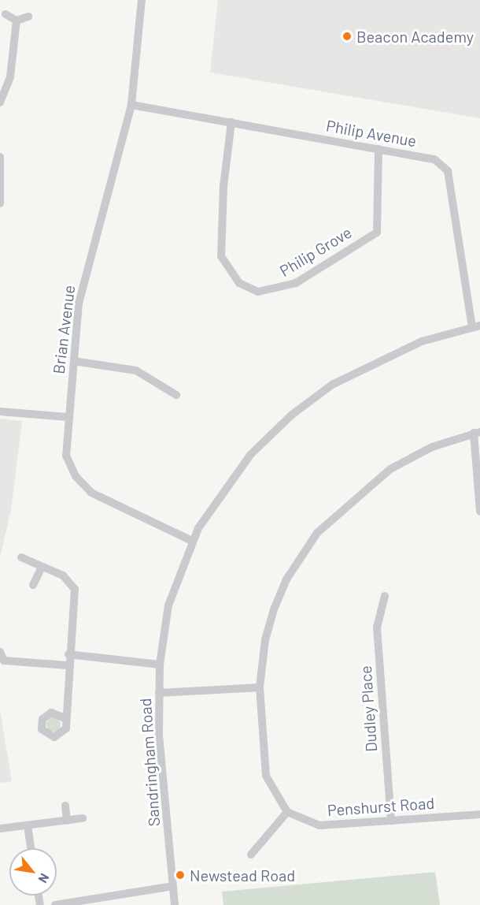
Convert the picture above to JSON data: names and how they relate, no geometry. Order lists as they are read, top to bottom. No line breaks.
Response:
{"streets":{"street":["Philip Avenue","Philip Grove","Brian Avenue","Dudley Place","Sandringham Road","Penshurst Road"]},"crossings":[["Philip Avenue","Philip Grove"],["Philip Avenue","Brian Avenue"],["Philip Avenue","Sandringham Road"],["Brian Avenue","Sandringham Road"],["Dudley Place","Penshurst Road"]],"places":["Beacon Academy","Newstead Road"],"north":"bottom right"}
